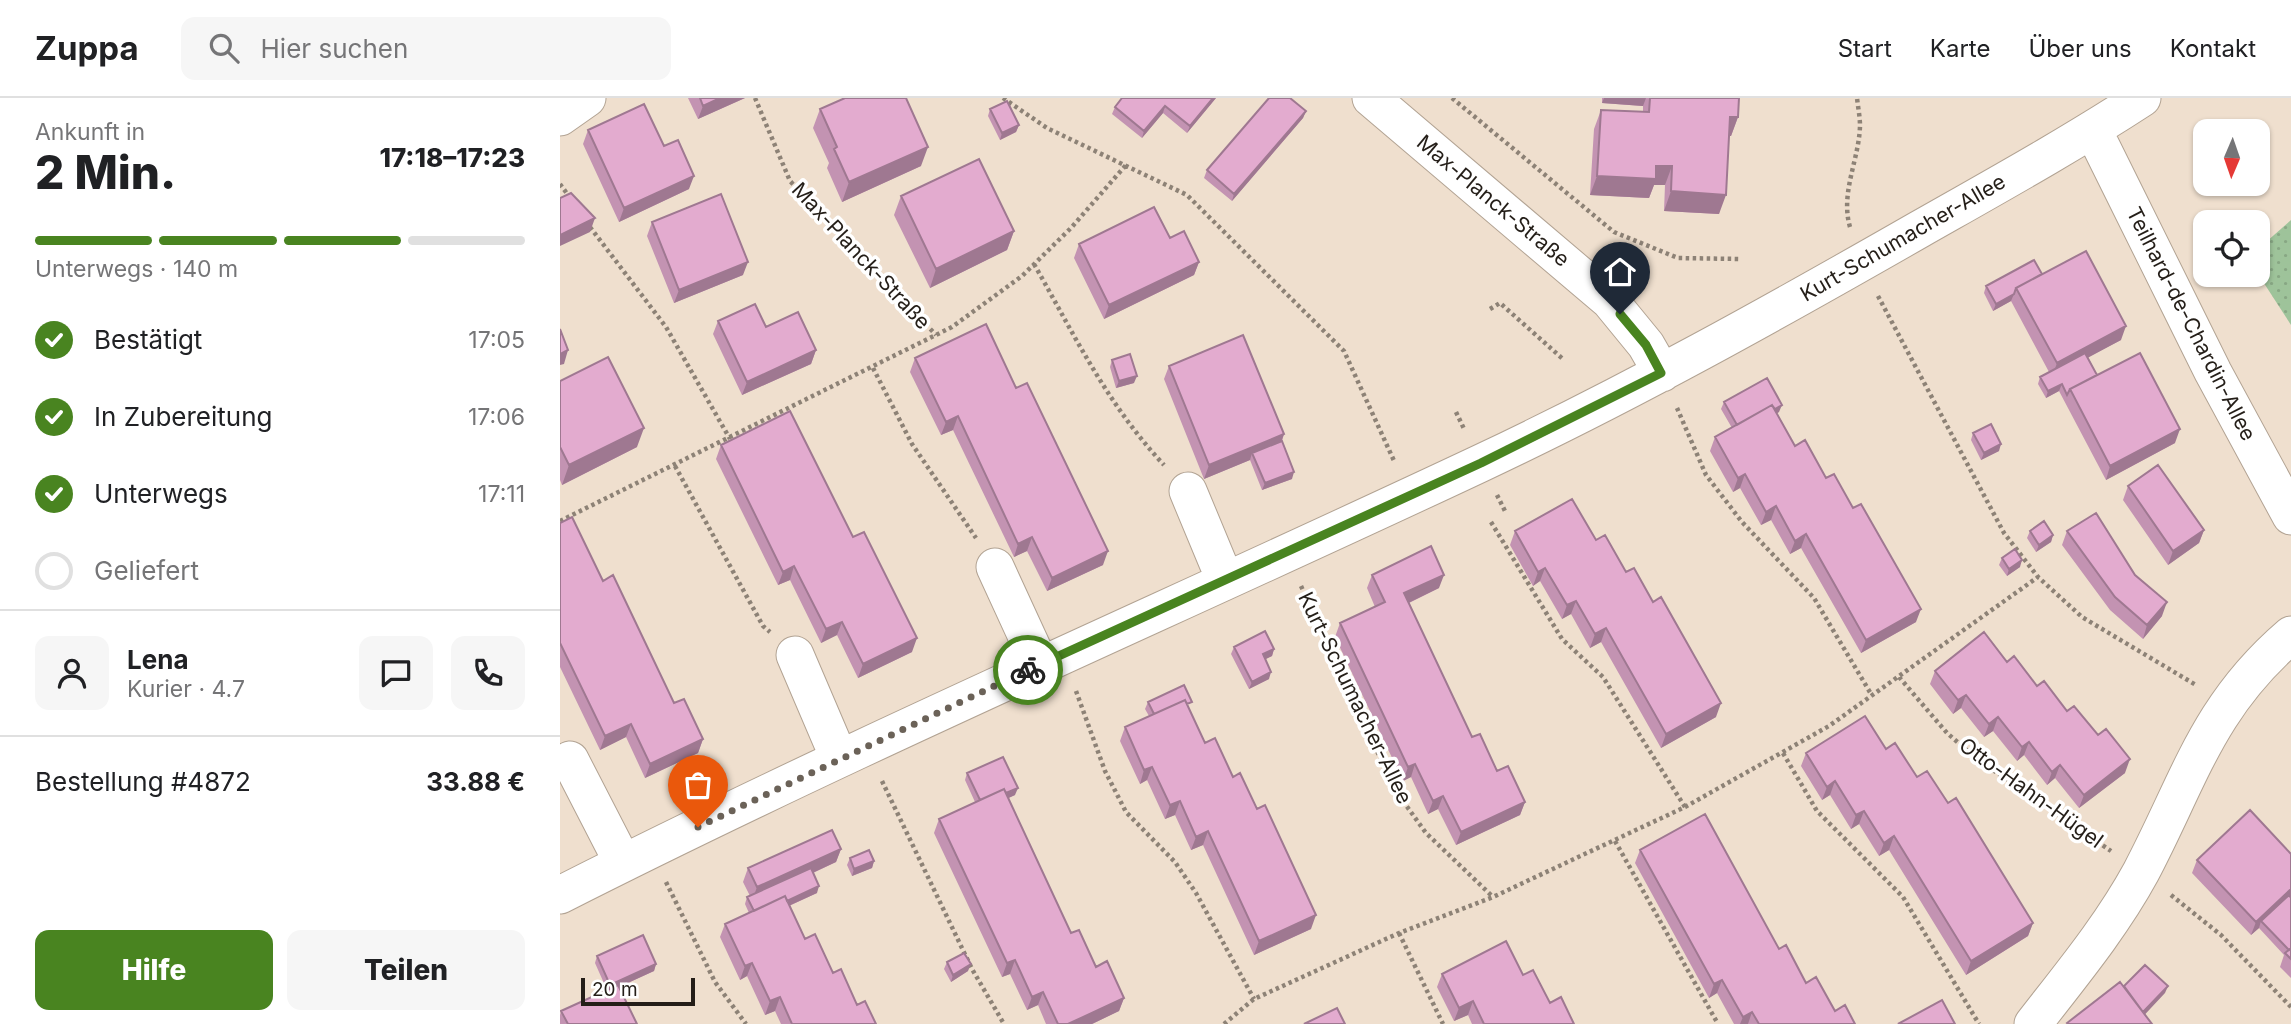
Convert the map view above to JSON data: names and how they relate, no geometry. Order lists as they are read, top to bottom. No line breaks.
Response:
{"streets":{"street":["Max-Planck-Straße","Kurt-Schumacher-Allee","Teilhard-de-Chardin-Allee"],"path":["Otto-Hahn-Hügel"]},"crossings":[["Max-Planck-Straße","Kurt-Schumacher-Allee"],["Kurt-Schumacher-Allee","Teilhard-de-Chardin-Allee"]],"scale_bar":"20 m","north":"bottom","page":{"header":"Zuppa","search":"Hier suchen","nav":["Start","Karte","Über uns","Kontakt"],"heading":["2 Min.","Ankunft in","17:18–17:23"],"panel":["Lena","Kurier · 4.7","Bestellung #4872","33.88 €"],"bar":"Unterwegs · 140 m","list":[["Bestätigt","17:05"],["In Zubereitung","17:06"],["Unterwegs","17:11"],"Geliefert"],"buttons":["Hilfe","Teilen"],"scale":"20 m"}}
